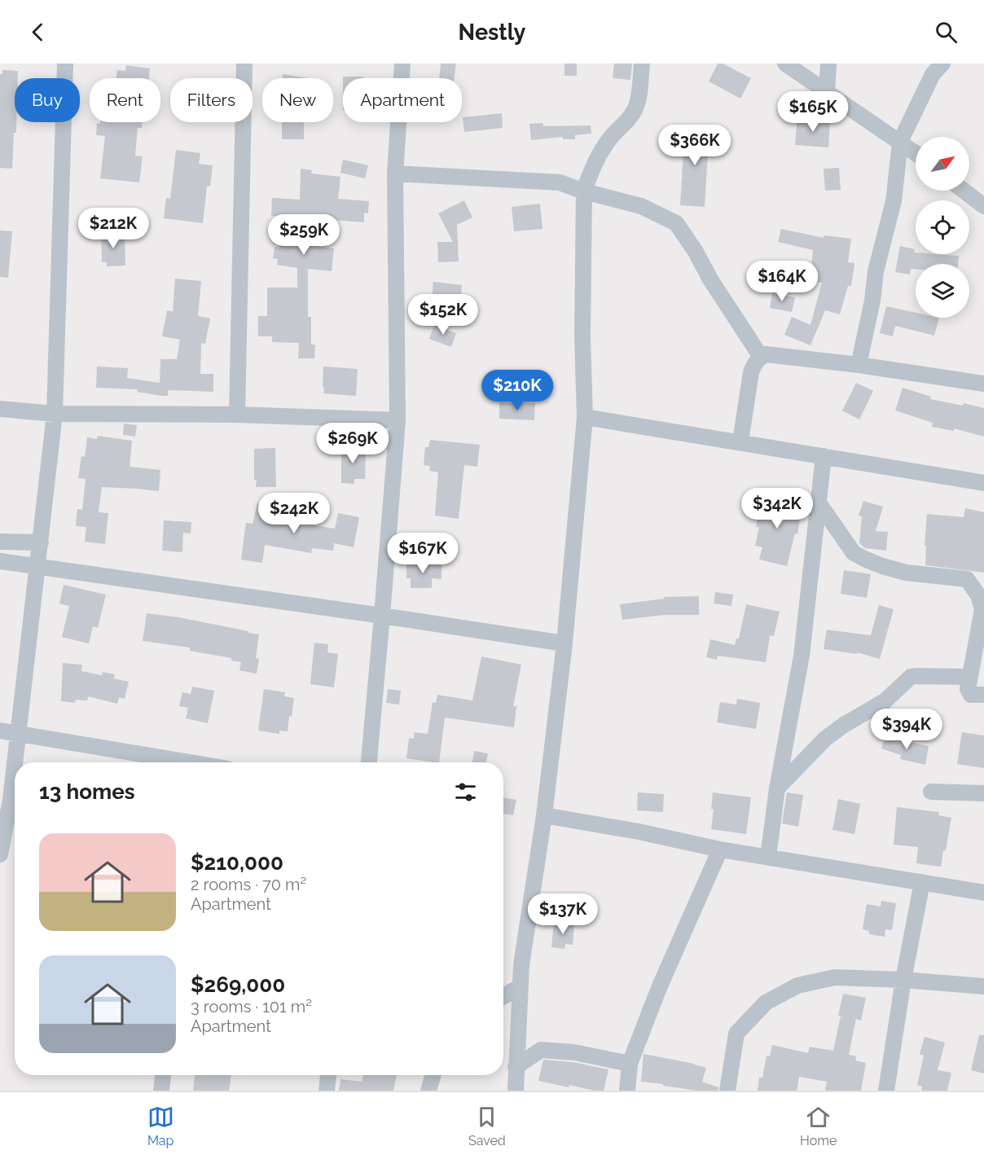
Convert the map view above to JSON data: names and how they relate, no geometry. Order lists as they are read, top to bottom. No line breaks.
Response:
{"north":"top right","page":{"header":"Nestly","chip":["Buy","Rent","Filters","New","Apartment"],"price":["$165K","$366K","$212K","$259K","$164K","$152K","$210K","$269K","$342K","$242K","$167K","$394K","$137K"],"heading":"13 homes","list":[{"name":"$210,000","note":"2 rooms · 70 m² · Apartment"},{"name":"$269,000","note":"3 rooms · 101 m² · Apartment"}],"tabs":["Map","Saved","Home"]}}
